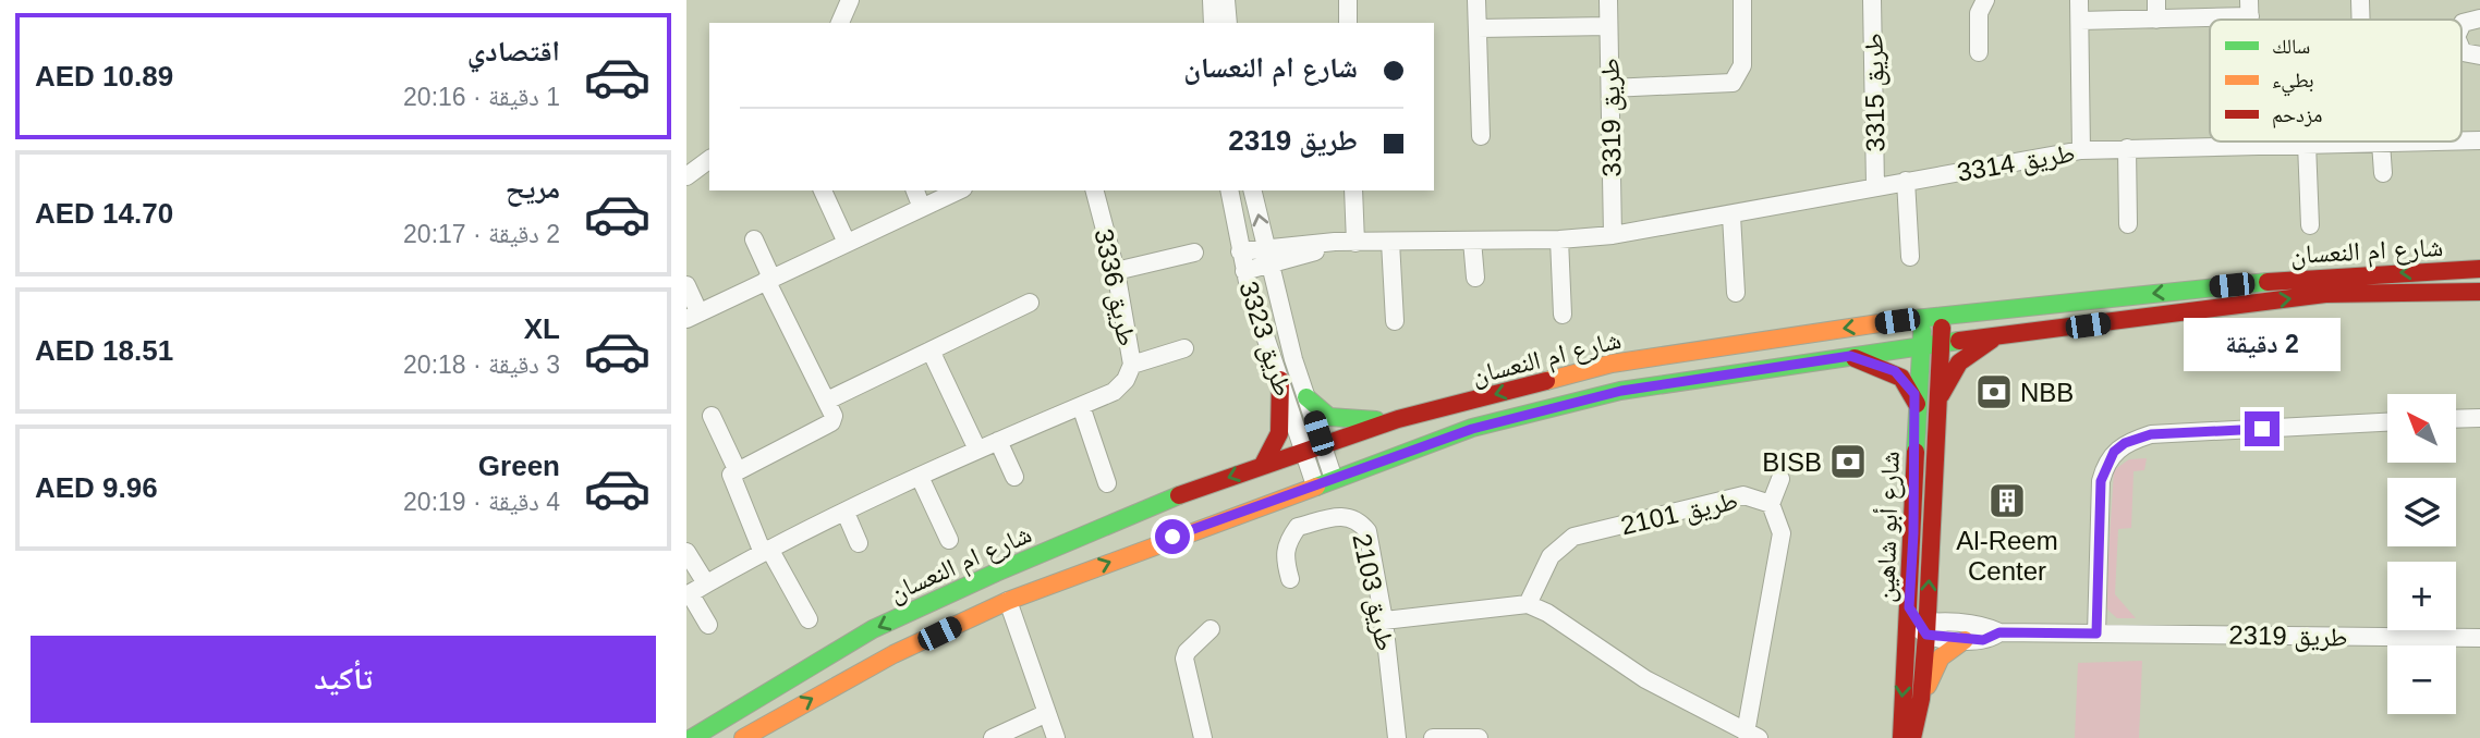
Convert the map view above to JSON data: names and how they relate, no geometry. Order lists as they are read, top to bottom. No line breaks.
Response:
{"streets":{"main road":["شارع ام النعسان","شارع أبو شاهين"],"street":["طريق 3315","طريق 3319","طريق 3314","طريق 3336","طريق 3323","طريق 2101","طريق 2103","طريق 2319"]},"crossings":[["طريق 3315","طريق 3314"],["طريق 3319","طريق 3314"],["طريق 3314","طريق 3323"],["شارع ام النعسان","طريق 3323"],["شارع ام النعسان","شارع أبو شاهين"],["شارع أبو شاهين","طريق 2319"]],"places":{"bank":["NBB","BISB"],"building":["Al-Reem Center"]},"legend":["سالك","بطيء","مزدحم"],"north":"top left","page":{"list":[{"name":"اقتصادي","note":"1 دقيقة · 20:16","value":"AED 10.89"},{"name":"مريح","note":"2 دقيقة · 20:17","value":"AED 14.70"},{"name":"XL","note":"3 دقيقة · 20:18","value":"AED 18.51"},{"name":"Green","note":"4 دقيقة · 20:19","value":"AED 9.96"}],"banner":["شارع ام النعسان","طريق 2319"],"bubble":"2 دقيقة","map_buttons":["+","−"],"buttons":"تأكيد"}}
